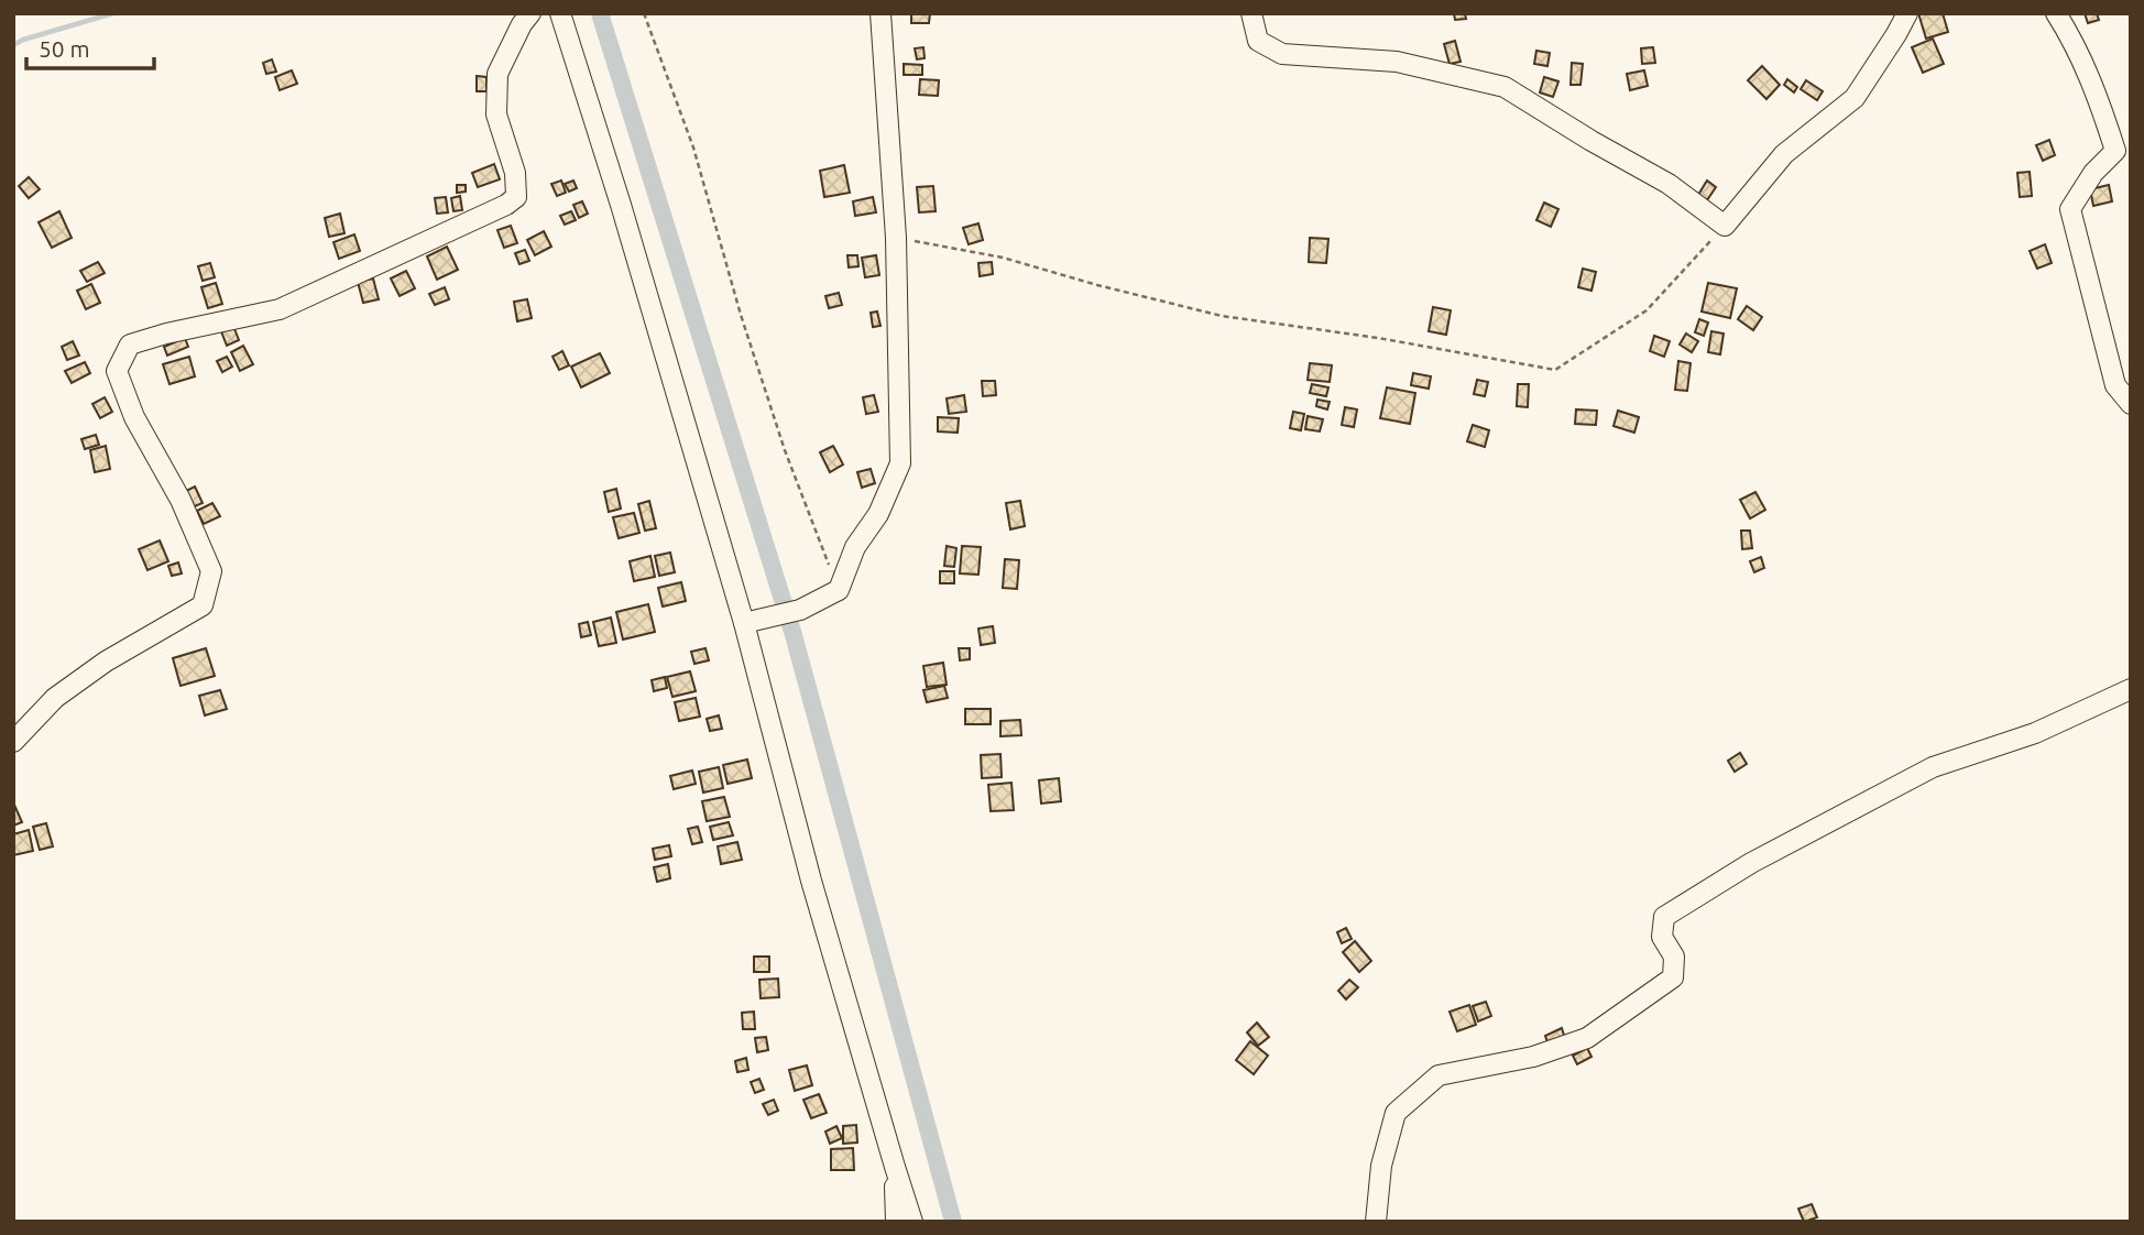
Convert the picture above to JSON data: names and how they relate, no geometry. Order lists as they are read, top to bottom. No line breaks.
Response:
{"scale_bar":"50 m"}
